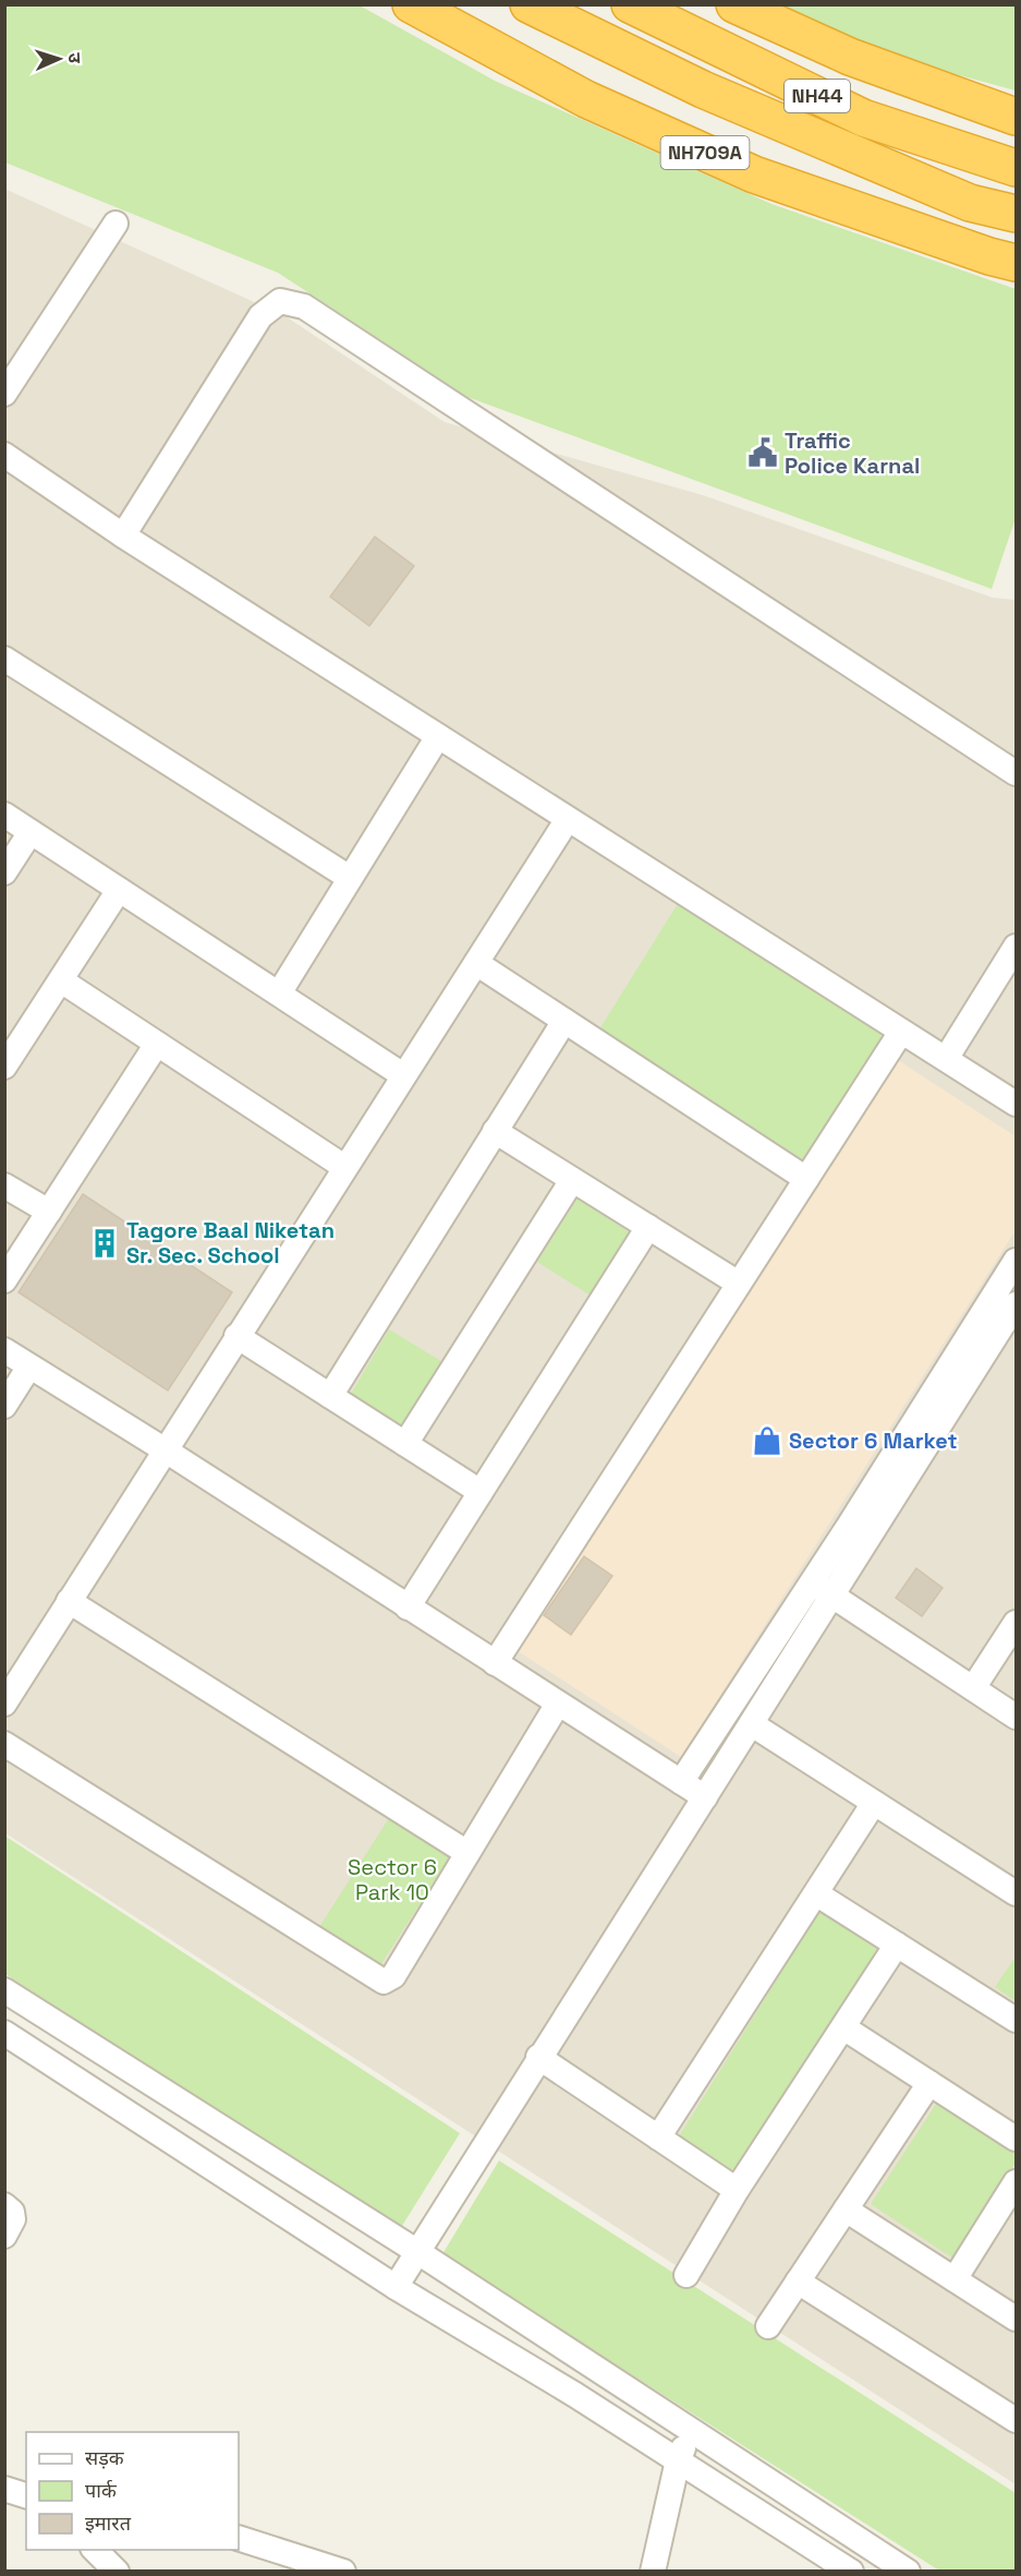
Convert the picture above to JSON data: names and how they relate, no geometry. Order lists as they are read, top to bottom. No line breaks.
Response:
{"streets":{"highway":["NH44","NH709A"]},"parks":["Sector 6 Park 10"],"places":{"public building":["Traffic Police Karnal"],"building":["Tagore Baal Niketan Sr. Sec. School"],"shop":["Sector 6 Market"]},"legend":["सड़क","पार्क","इमारत"],"north":"right"}
